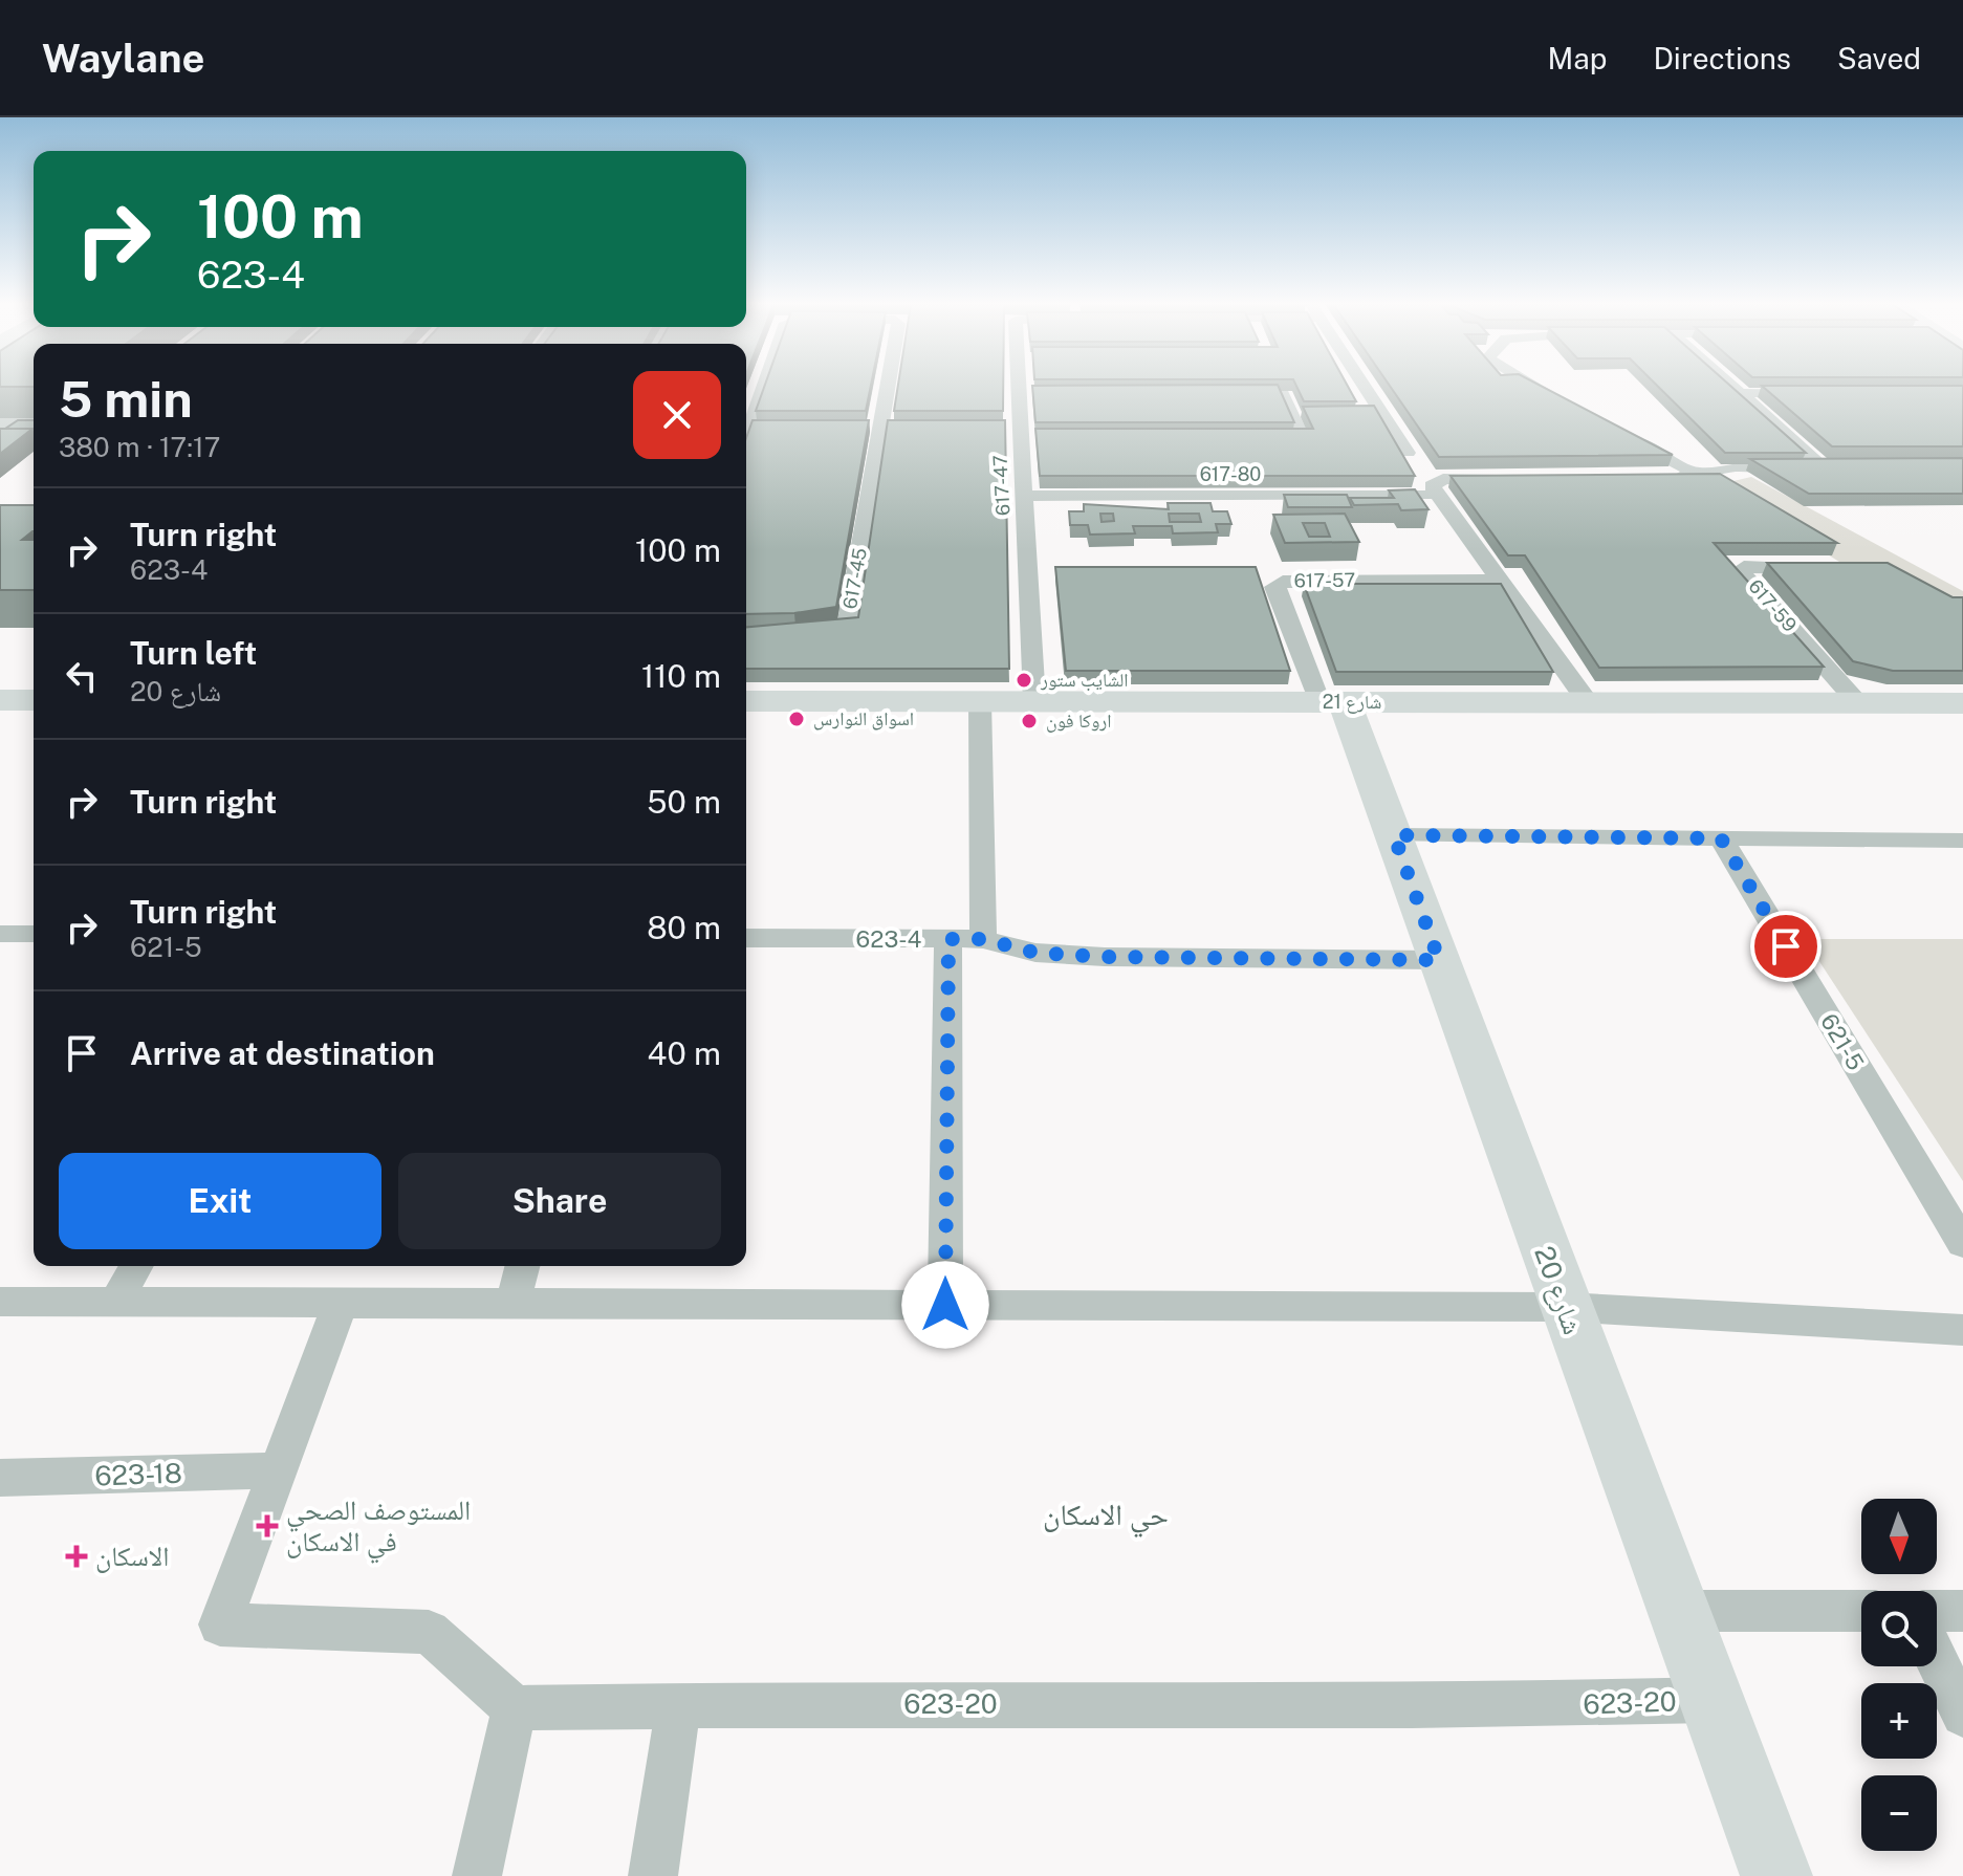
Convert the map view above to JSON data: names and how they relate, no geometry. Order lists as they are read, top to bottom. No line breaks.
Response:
{"streets":{"street":["617-80","617-47","617-45","617-57","617-59","شارع 21","623-4","621-5","شارع 20","623-18","623-20"]},"crossings":[["617-80","617-47"],["617-47","شارع 21"],["617-57","شارع 21"],["617-57","شارع 20"],["617-59","شارع 21"],["شارع 21","شارع 20"],["623-4","شارع 20"],["شارع 20","623-20"]],"districts":["حي الاسكان"],"places":{"other":["الشايب ستور","اسواق النوارس","اروكا فون"],"health":["المستوصف الصحي في الاسكان","الاسكان"]},"north":"bottom","page":{"header":"Waylane","nav":["Map","Directions","Saved"],"turn":["100 m","623-4"],"heading":["5 min","380 m · 17:17"],"list":[{"name":"Turn right","note":"623-4","value":"100 m"},{"name":"Turn left","note":"شارع 20","value":"110 m"},{"name":"Turn right","value":"50 m"},{"name":"Turn right","note":"621-5","value":"80 m"},{"name":"Arrive at destination","value":"40 m"}],"buttons":["Exit","Share"],"map_buttons":["+","−"]}}
